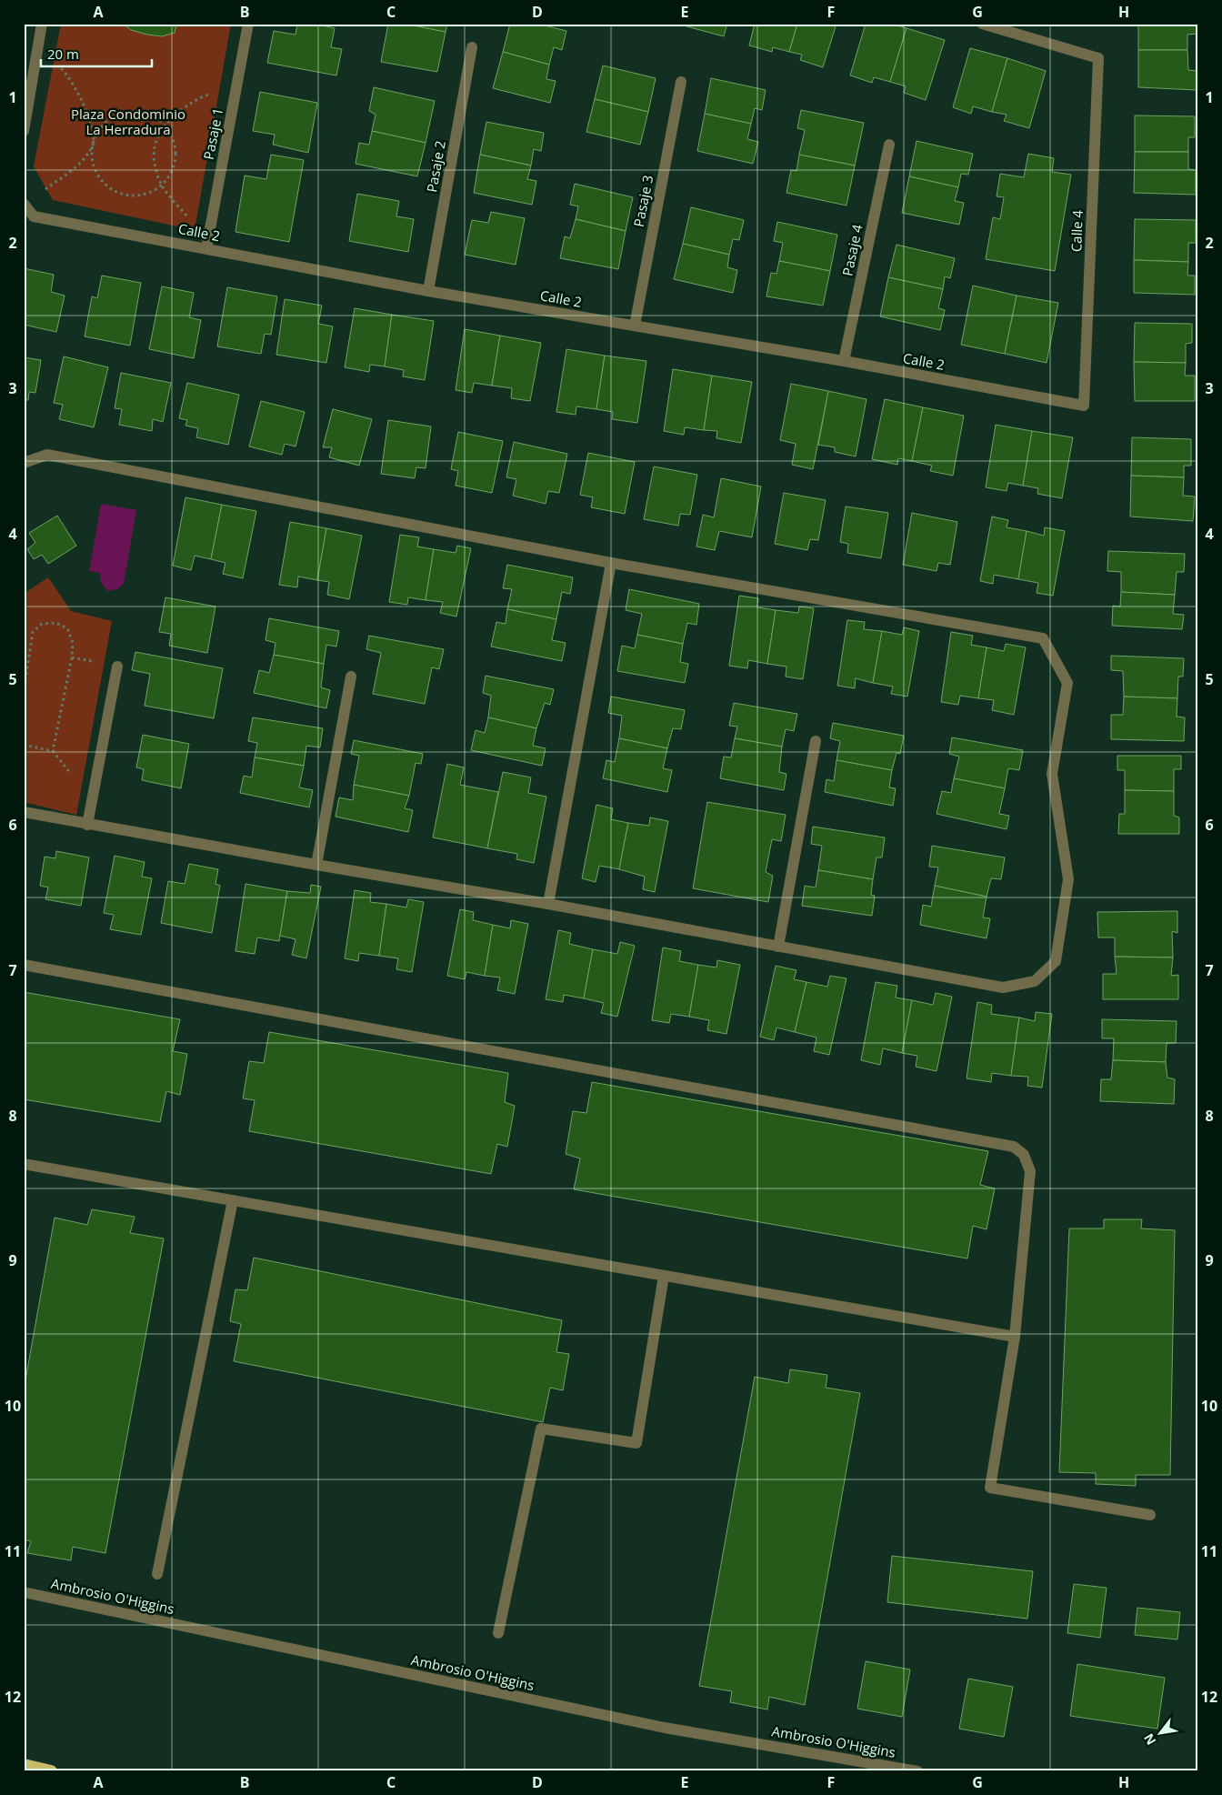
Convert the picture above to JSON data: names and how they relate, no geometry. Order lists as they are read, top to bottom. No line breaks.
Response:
{"streets":{"street":["Pasaje 1","Pasaje 2","Pasaje 3","Calle 4","Calle 2","Pasaje 4","Ambrosio O'Higgins"]},"crossings":[["Pasaje 1","Calle 2"],["Pasaje 2","Calle 2"],["Pasaje 3","Calle 2"],["Calle 4","Calle 2"],["Calle 2","Pasaje 4"]],"parks":["Plaza Condominio La Herradura"],"scale_bar":"20 m","north":"bottom left","grid":{"columns":["A","B","C","D","E","F","G","H"],"rows":["1","2","3","4","5","6","7","8","9","10","11","12"]}}
